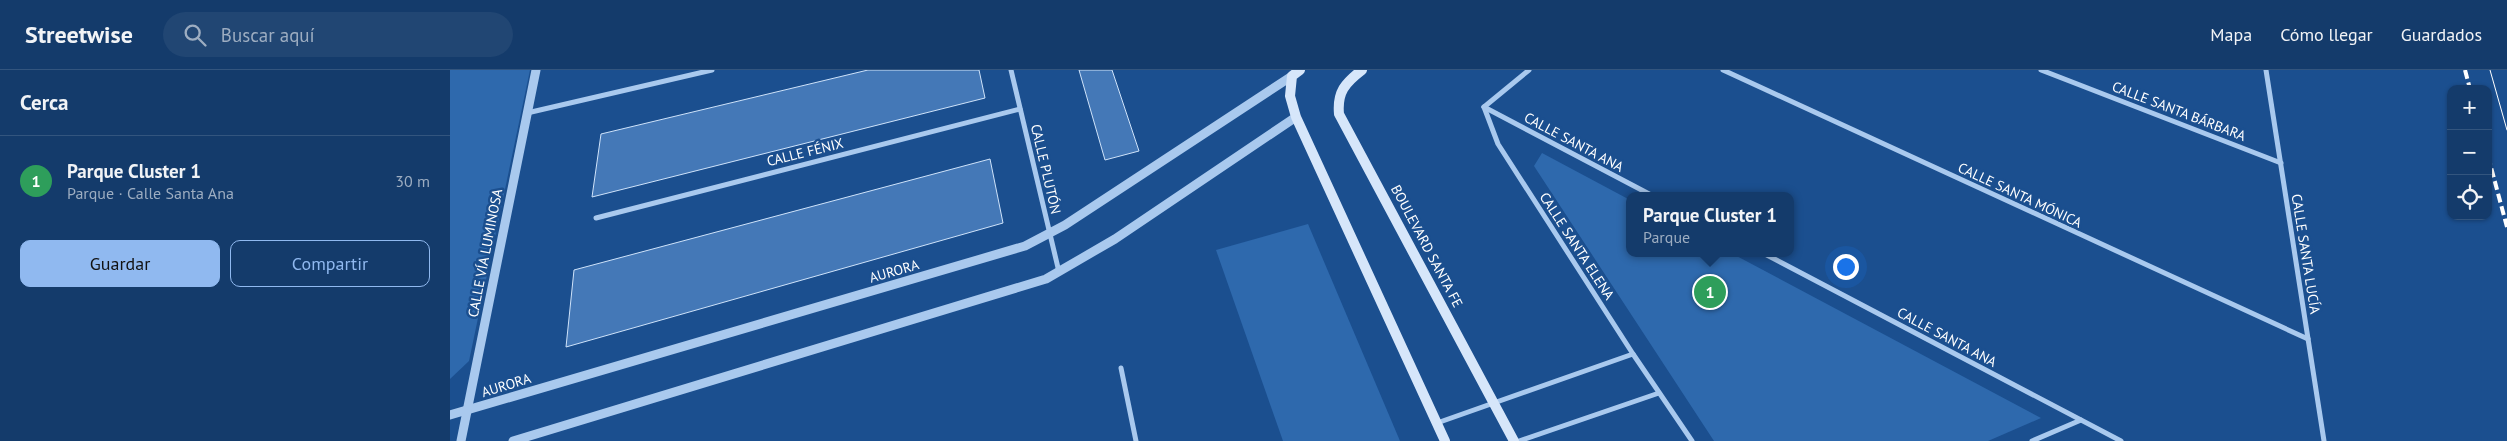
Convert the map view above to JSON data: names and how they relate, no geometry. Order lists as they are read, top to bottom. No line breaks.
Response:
{"streets":{"main road":["BOULEVARD SANTA FE"],"street":["CALLE SANTA BÁRBARA","CALLE SANTA ANA","CALLE FÉNIX","CALLE PLUTÓN","CALLE SANTA MÓNICA","CALLE SANTA ELENA","CALLE VÍA LUMINOSA","CALLE SANTA LUCÍA","AURORA"]},"crossings":[["CALLE SANTA BÁRBARA","CALLE SANTA LUCÍA"],["CALLE SANTA ANA","CALLE SANTA ELENA"],["CALLE FÉNIX","CALLE PLUTÓN"],["CALLE PLUTÓN","AURORA"],["CALLE SANTA MÓNICA","CALLE SANTA LUCÍA"],["CALLE VÍA LUMINOSA","AURORA"]],"page":{"header":"Streetwise","search":"Buscar aquí","nav":["Mapa","Cómo llegar","Guardados"],"heading":"Cerca","map_buttons":["+","−"],"list":[{"mark":"1","name":"Parque Cluster 1","note":"Parque · Calle Santa Ana","value":"30 m"}],"popup":["Parque Cluster 1","Parque"],"buttons":["Guardar","Compartir"],"pins":"1"}}
